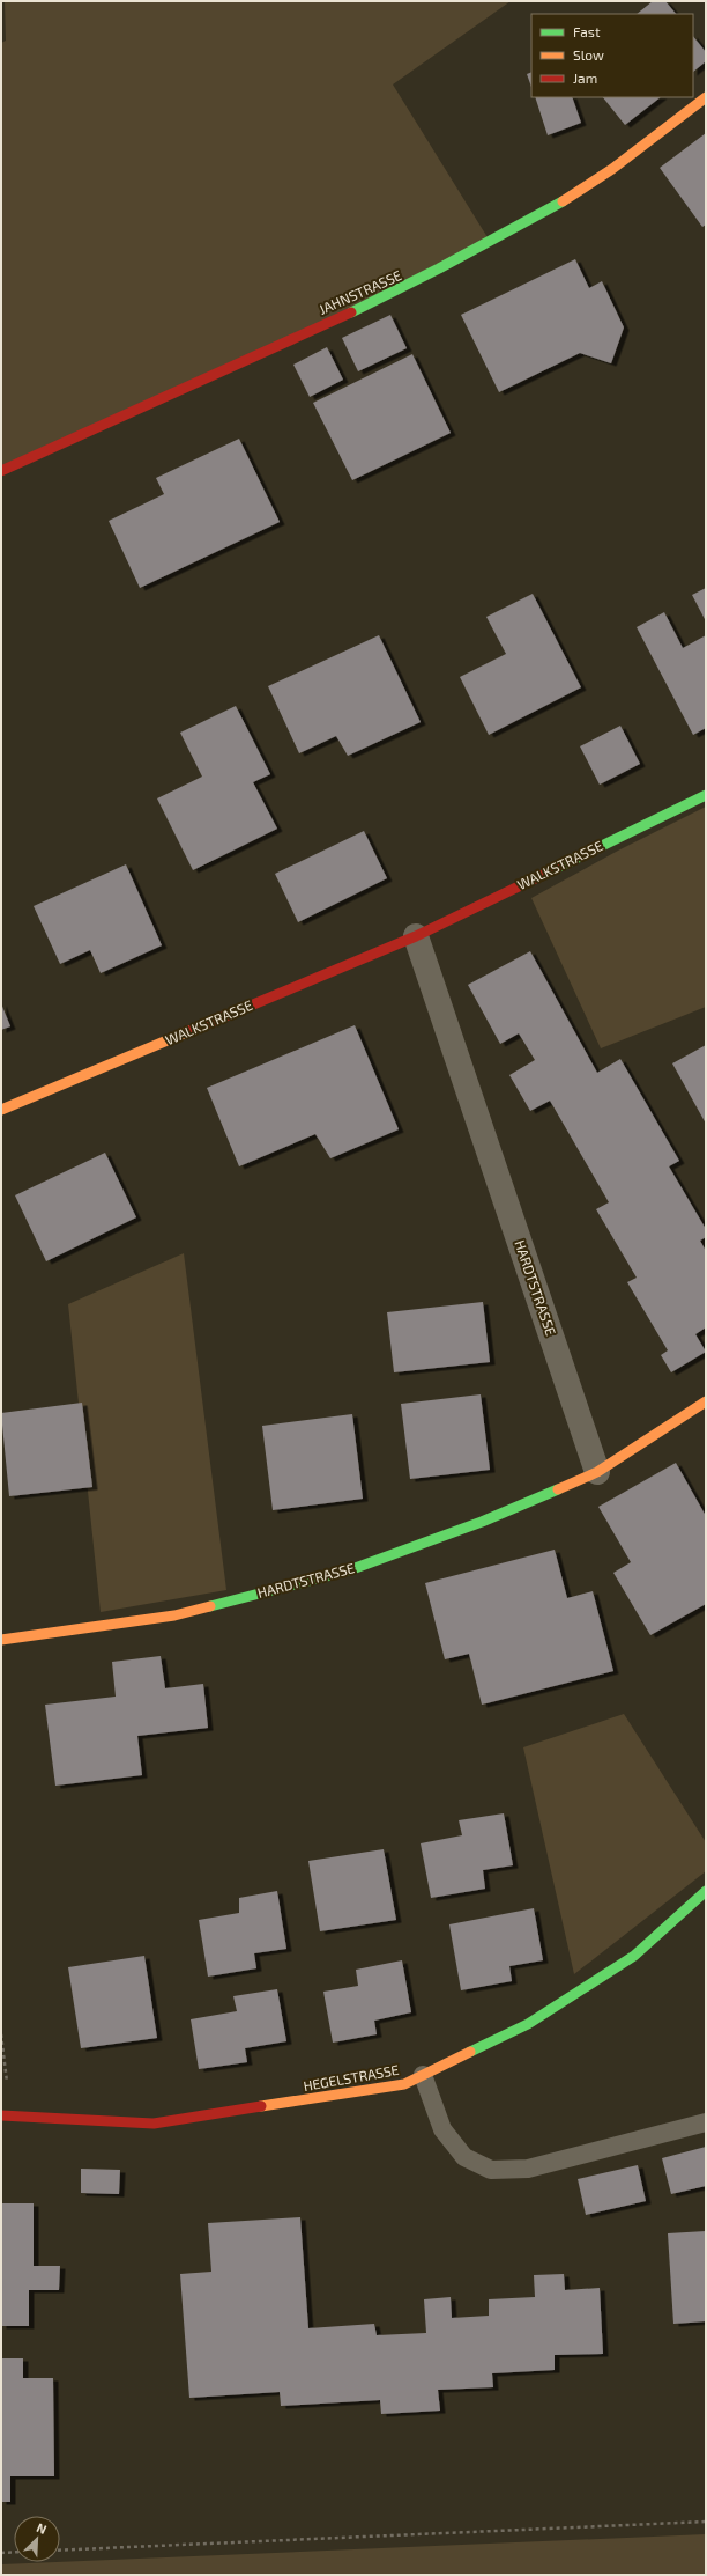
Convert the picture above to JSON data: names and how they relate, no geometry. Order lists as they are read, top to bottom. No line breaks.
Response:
{"streets":{"street":["JAHNSTRASSE","WALKSTRASSE","HARDTSTRASSE","HEGELSTRASSE"]},"crossings":[["WALKSTRASSE","HARDTSTRASSE"]],"legend":["Fast","Slow","Jam"],"north":"top right"}
